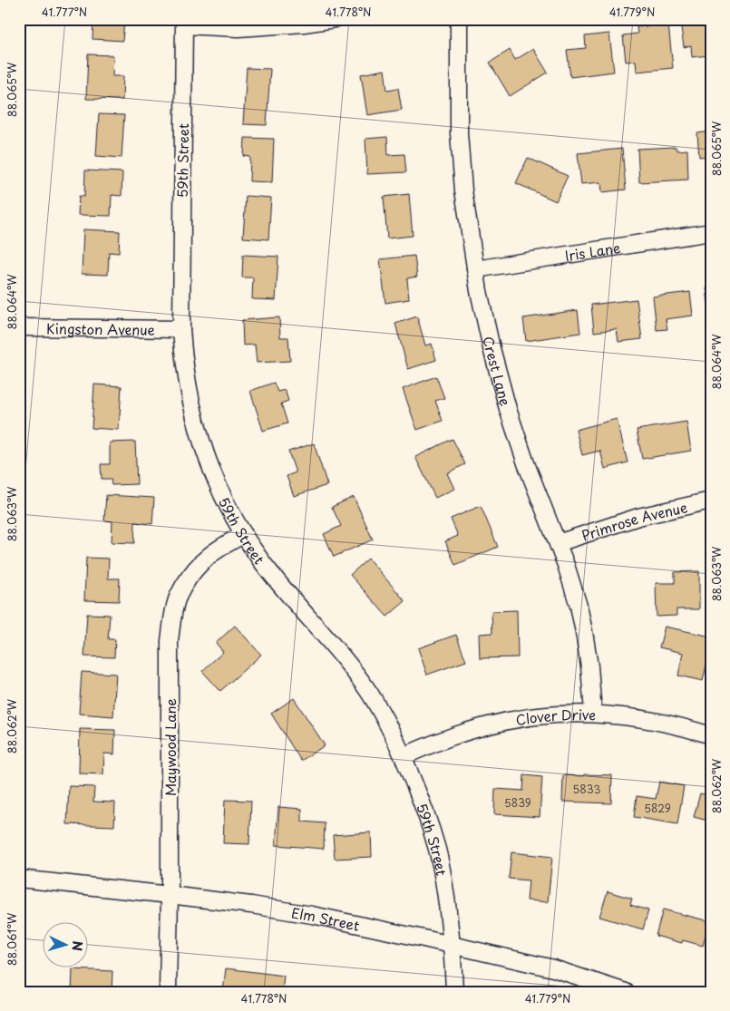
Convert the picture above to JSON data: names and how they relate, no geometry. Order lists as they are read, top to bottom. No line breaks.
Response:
{"streets":{"street":["59th Street","Iris Lane","Kingston Avenue","Crest Lane","Primrose Avenue","Clover Drive","Maywood Lane","Elm Street"]},"crossings":[["59th Street","Kingston Avenue"],["59th Street","Clover Drive"],["59th Street","Maywood Lane"],["59th Street","Elm Street"],["Iris Lane","Crest Lane"],["Crest Lane","Primrose Avenue"],["Crest Lane","Clover Drive"],["Maywood Lane","Elm Street"]],"house_numbers":["5833","5839","5829"],"north":"right","coordinates":["41.777°N","41.778°N","41.779°N","88.065°W","88.064°W","88.063°W","88.062°W","88.061°W"]}
